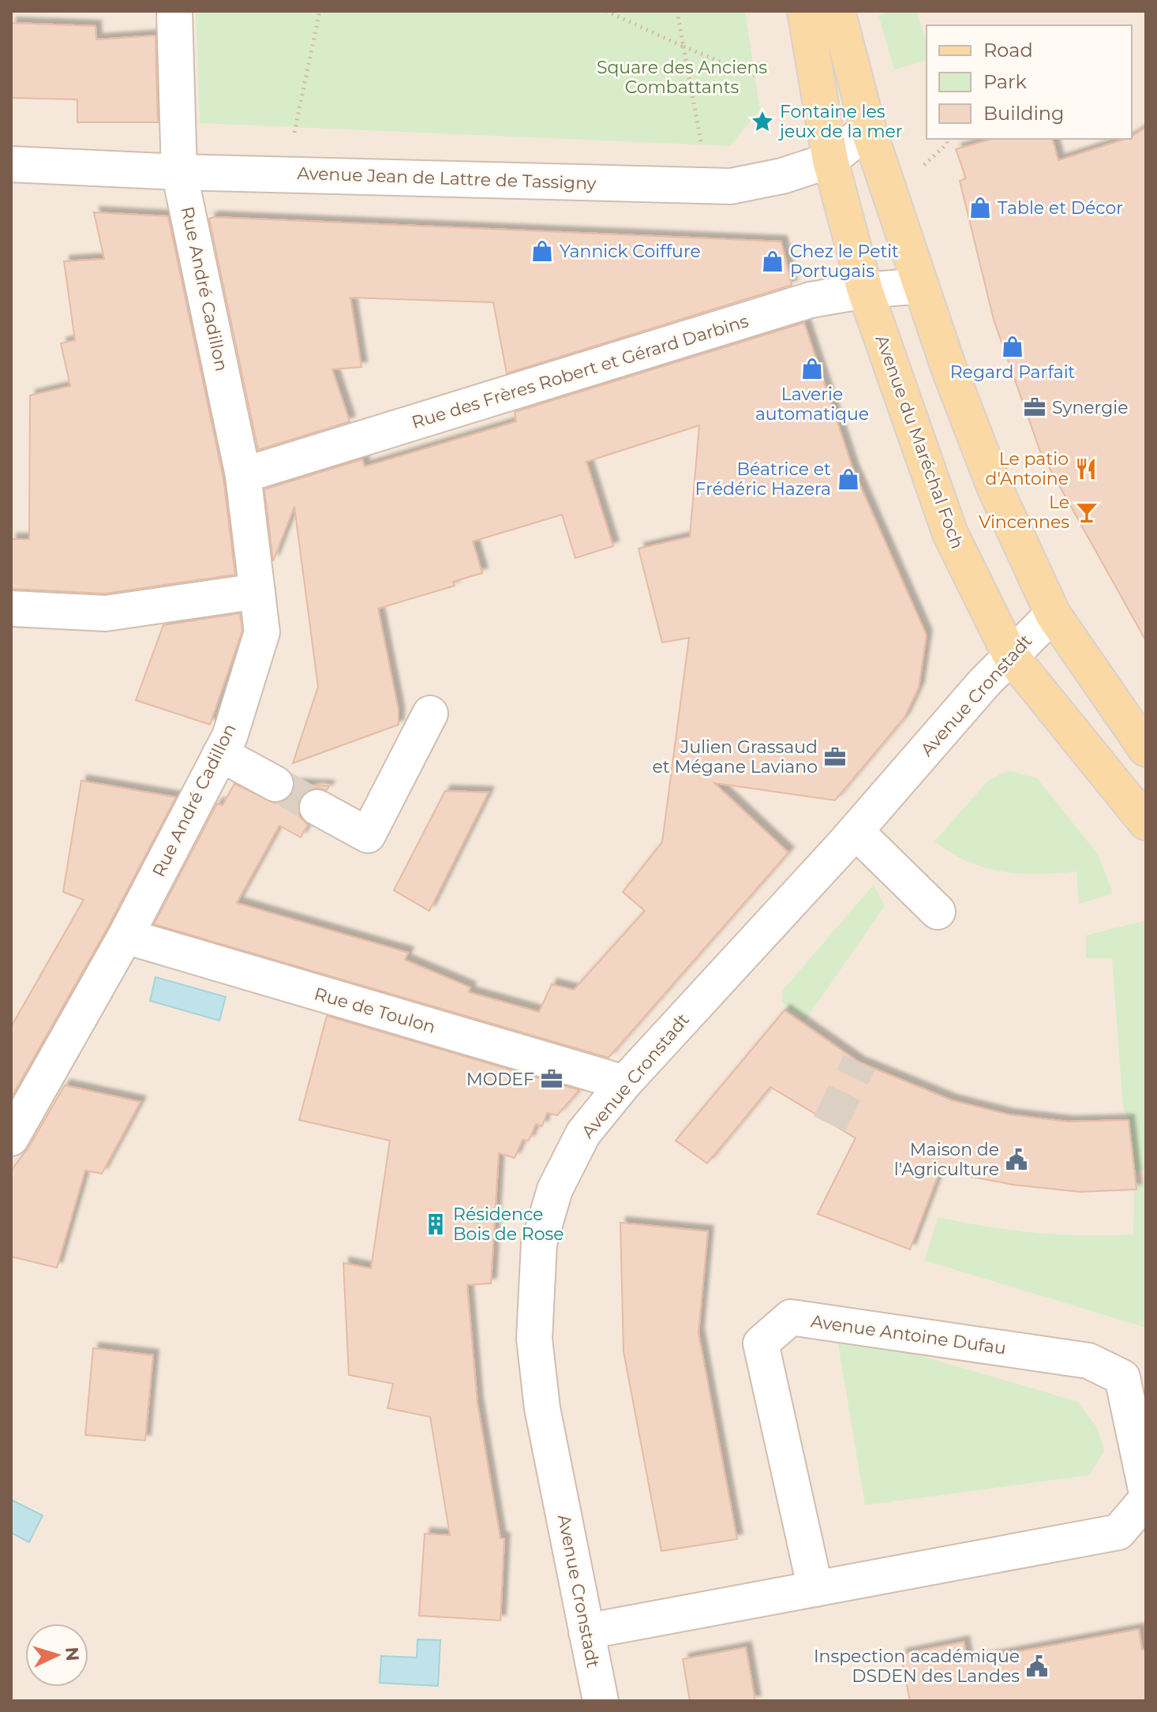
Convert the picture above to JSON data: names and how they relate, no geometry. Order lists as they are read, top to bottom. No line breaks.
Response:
{"streets":{"main road":["Avenue du Maréchal Foch"],"street":["Avenue Jean de Lattre de Tassigny","Rue André Cadillon","Rue des Frères Robert et Gérard Darbins","Avenue Cronstadt","Rue de Toulon","Avenue Antoine Dufau"]},"crossings":[["Avenue Jean de Lattre de Tassigny","Rue André Cadillon"],["Avenue Jean de Lattre de Tassigny","Avenue du Maréchal Foch"],["Rue André Cadillon","Rue des Frères Robert et Gérard Darbins"],["Rue André Cadillon","Rue de Toulon"],["Rue des Frères Robert et Gérard Darbins","Avenue du Maréchal Foch"],["Avenue du Maréchal Foch","Avenue Cronstadt"],["Avenue Cronstadt","Rue de Toulon"]],"parks":["Square des Anciens Combattants"],"places":{"place":["Fontaine les jeux de la mer"],"shop":["Table et Décor","Yannick Coiffure","Chez le Petit Portugais","Regard Parfait","Laverie automatique","Béatrice et Frédéric Hazera"],"office":["Synergie","Julien Grassaud et Mégane Laviano","MODEF"],"restaurant":["Le patio d'Antoine"],"bar":["Le Vincennes"],"public building":["Maison de l'Agriculture","Inspection académique DSDEN des Landes"],"building":["Résidence Bois de Rose"]},"legend":["Road","Park","Building"],"north":"right"}
